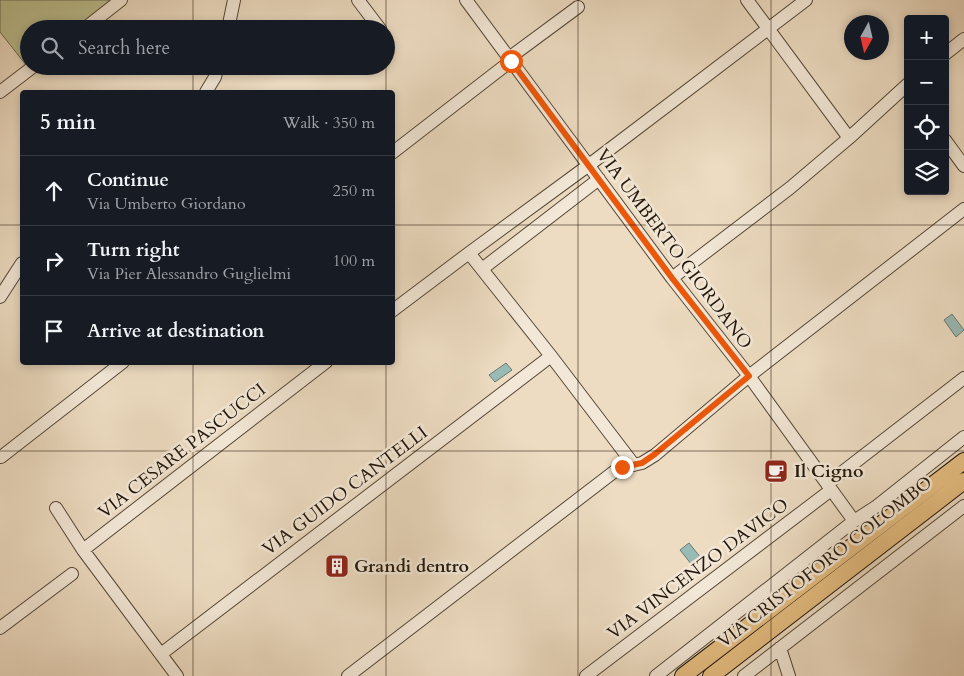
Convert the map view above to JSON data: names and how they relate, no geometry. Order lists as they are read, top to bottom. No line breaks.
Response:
{"streets":{"main road":["VIA CRISTOFORO COLOMBO"],"street":["VIA UMBERTO GIORDANO","VIA CESARE PASCUCCI","VIA GUIDO CANTELLI","VIA VINCENZO DAVICO"]},"crossings":[["VIA UMBERTO GIORDANO","VIA CRISTOFORO COLOMBO"],["VIA UMBERTO GIORDANO","VIA VINCENZO DAVICO"]],"places":{"cafe":["Il Cigno"],"building":["Grandi dentro"]},"north":"bottom","page":{"map_buttons":["+","−"],"search":"Search here","heading":["5 min","Walk · 350 m"],"list":[["Continue","Via Umberto Giordano","250 m"],["Turn right","Via Pier Alessandro Guglielmi","100 m"],"Arrive at destination"]}}
